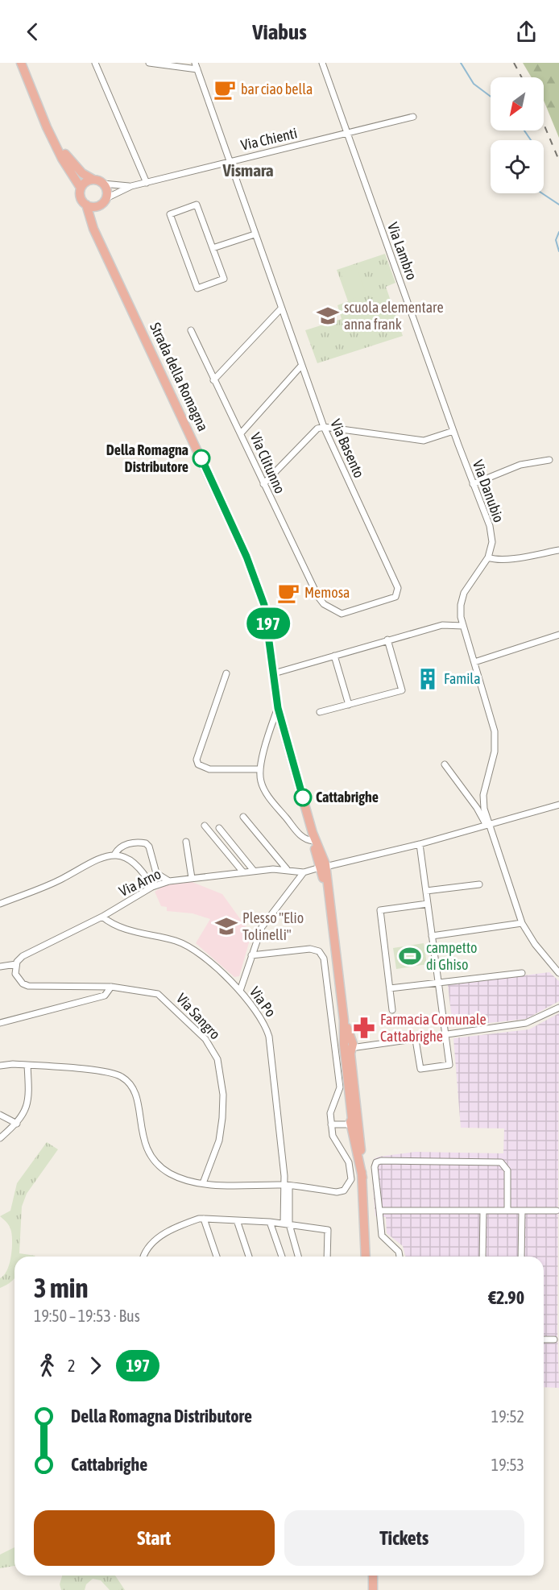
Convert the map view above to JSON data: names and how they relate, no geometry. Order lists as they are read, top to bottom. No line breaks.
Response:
{"streets":{"main road":["Strada della Romagna"],"street":["Via Chienti","Via Lambro","Via Basento","Via Clitunno","Via Danubio","Via Arno","Via Po","Via Sangro"]},"crossings":[["Via Chienti","Via Lambro"],["Via Chienti","Strada della Romagna"],["Via Chienti","Via Basento"],["Via Lambro","Via Danubio"],["Via Basento","Via Clitunno"],["Via Arno","Via Po"],["Via Arno","Via Sangro"]],"districts":["Vismara"],"places":{"cafe":["bar ciao bella","Memosa"],"school or university":["scuola elementare anna frank","Plesso \"Elio Tolinelli\""],"other":["Della Romagna Distributore","Cattabrighe"],"building":["Famila"],"sports":["campetto di Ghiso"],"pharmacy":["Farmacia Comunale Cattabrighe"]},"lines":["bus line 197"],"north":"bottom left","page":{"header":"Viabus","on_map":"197","heading":["3 min","19:50 – 19:53 · Bus","€2.90"],"legs":["2","197"],"list":[{"name":"Della Romagna Distributore","value":"19:52"},{"name":"Cattabrighe","value":"19:53"}],"buttons":["Start","Tickets"]}}
